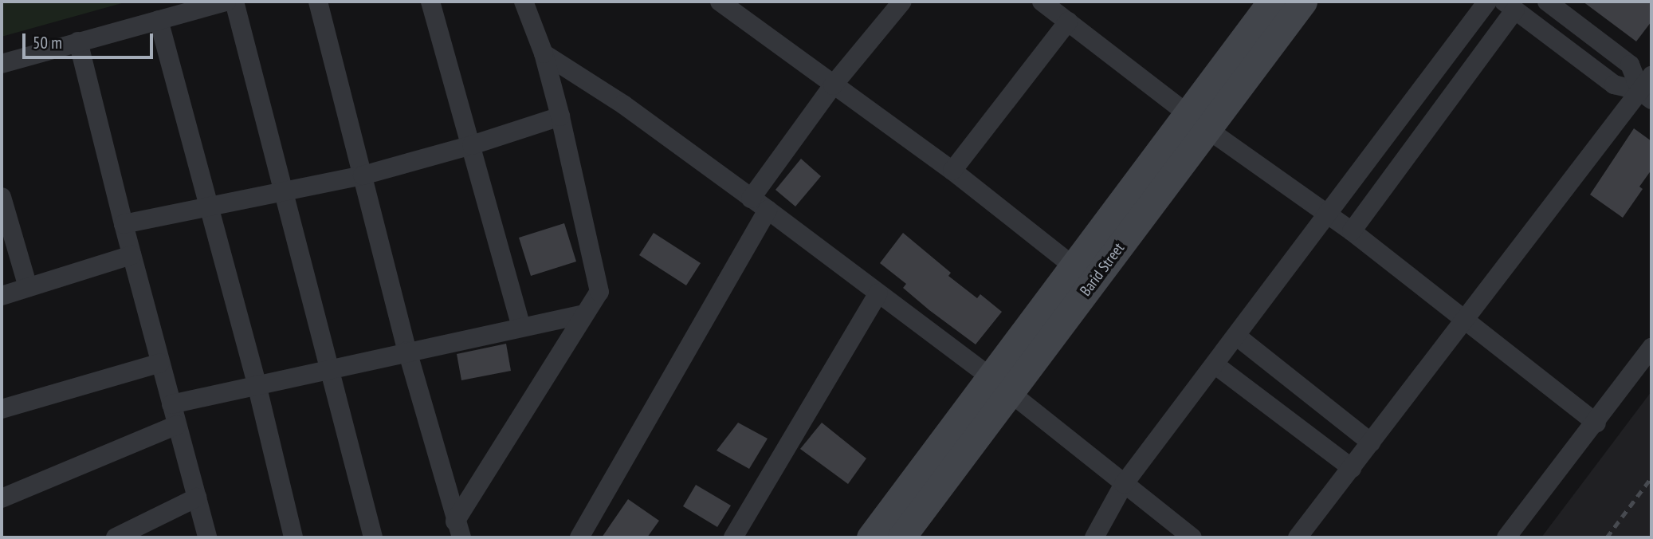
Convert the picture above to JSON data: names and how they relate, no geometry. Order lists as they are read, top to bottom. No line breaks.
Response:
{"streets":{"main road":["Barid Street"]},"scale_bar":"50 m"}
